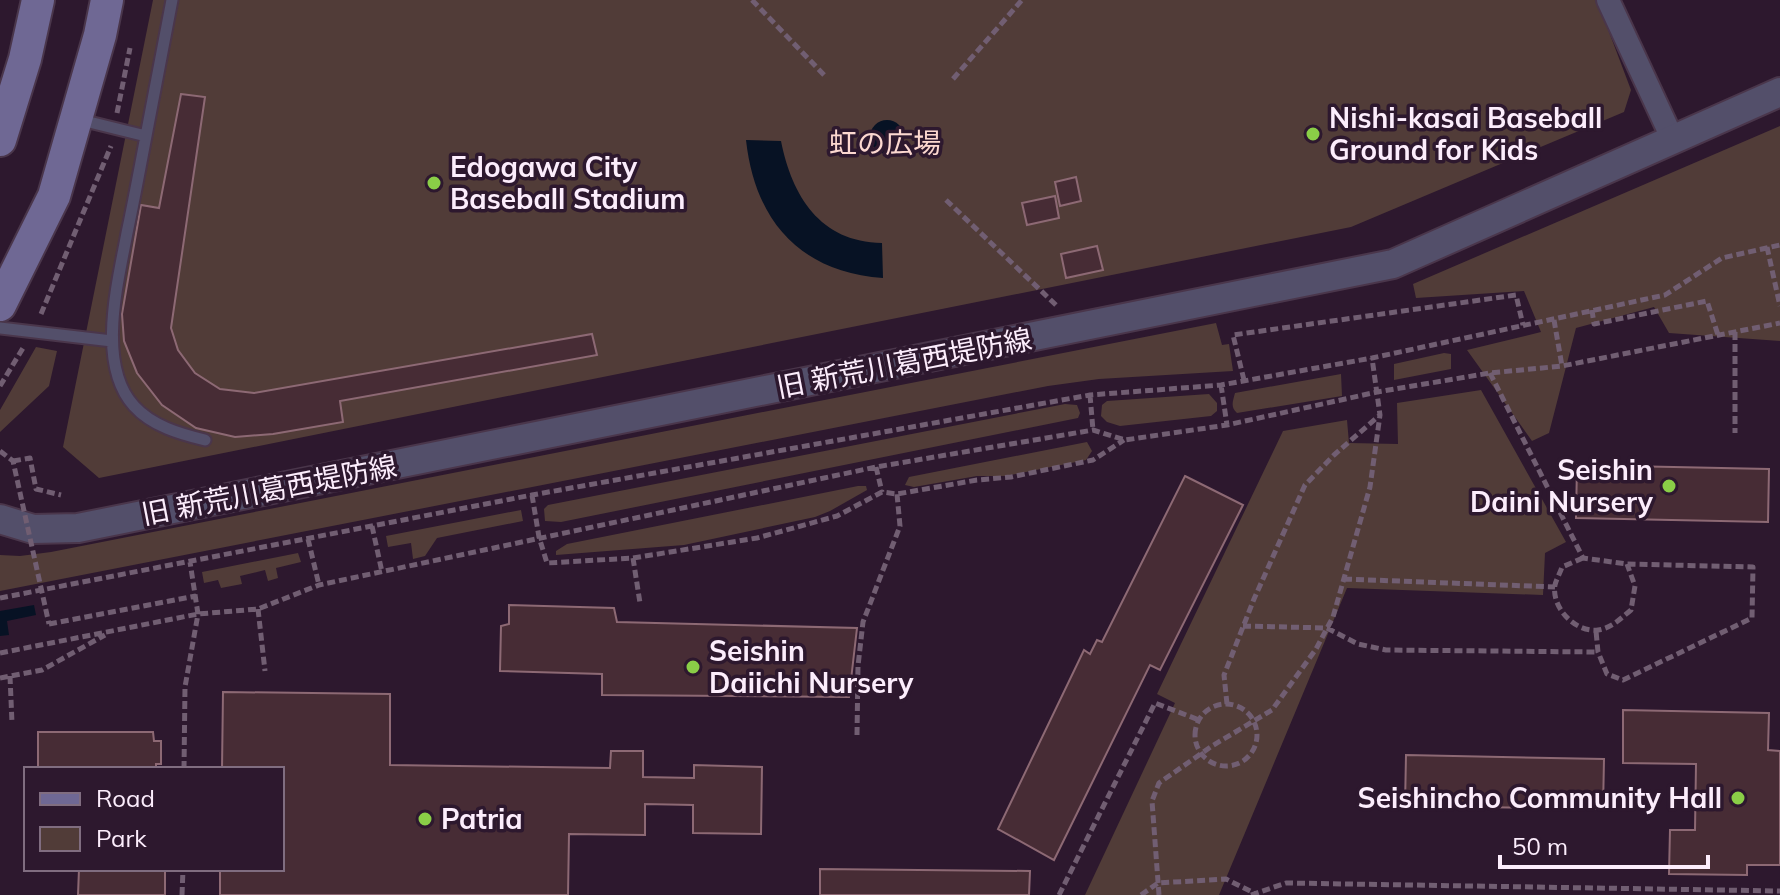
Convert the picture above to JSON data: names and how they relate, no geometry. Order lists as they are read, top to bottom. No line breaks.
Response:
{"streets":{"street":["旧 新荒川葛西堤防線"]},"parks":["虹の広場"],"places":["Nishi-kasai Baseball Ground for Kids","Edogawa City Baseball Stadium","Seishin Daini Nursery","Seishin Daiichi Nursery","Seishincho Community Hall","Patria"],"legend":["Road","Park"],"scale_bar":"50 m"}
